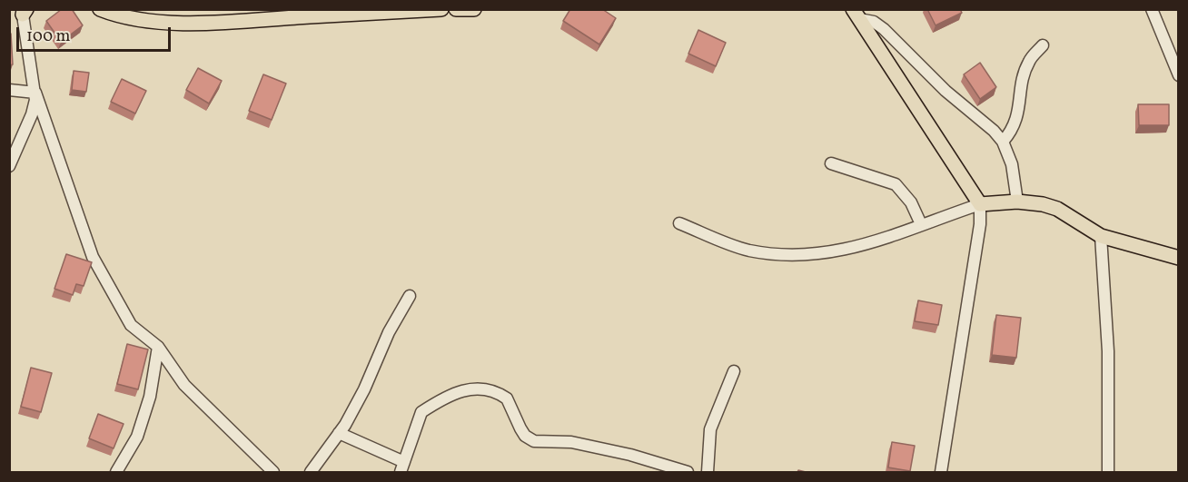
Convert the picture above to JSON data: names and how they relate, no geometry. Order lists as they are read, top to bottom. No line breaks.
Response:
{"scale_bar":"100 m"}
